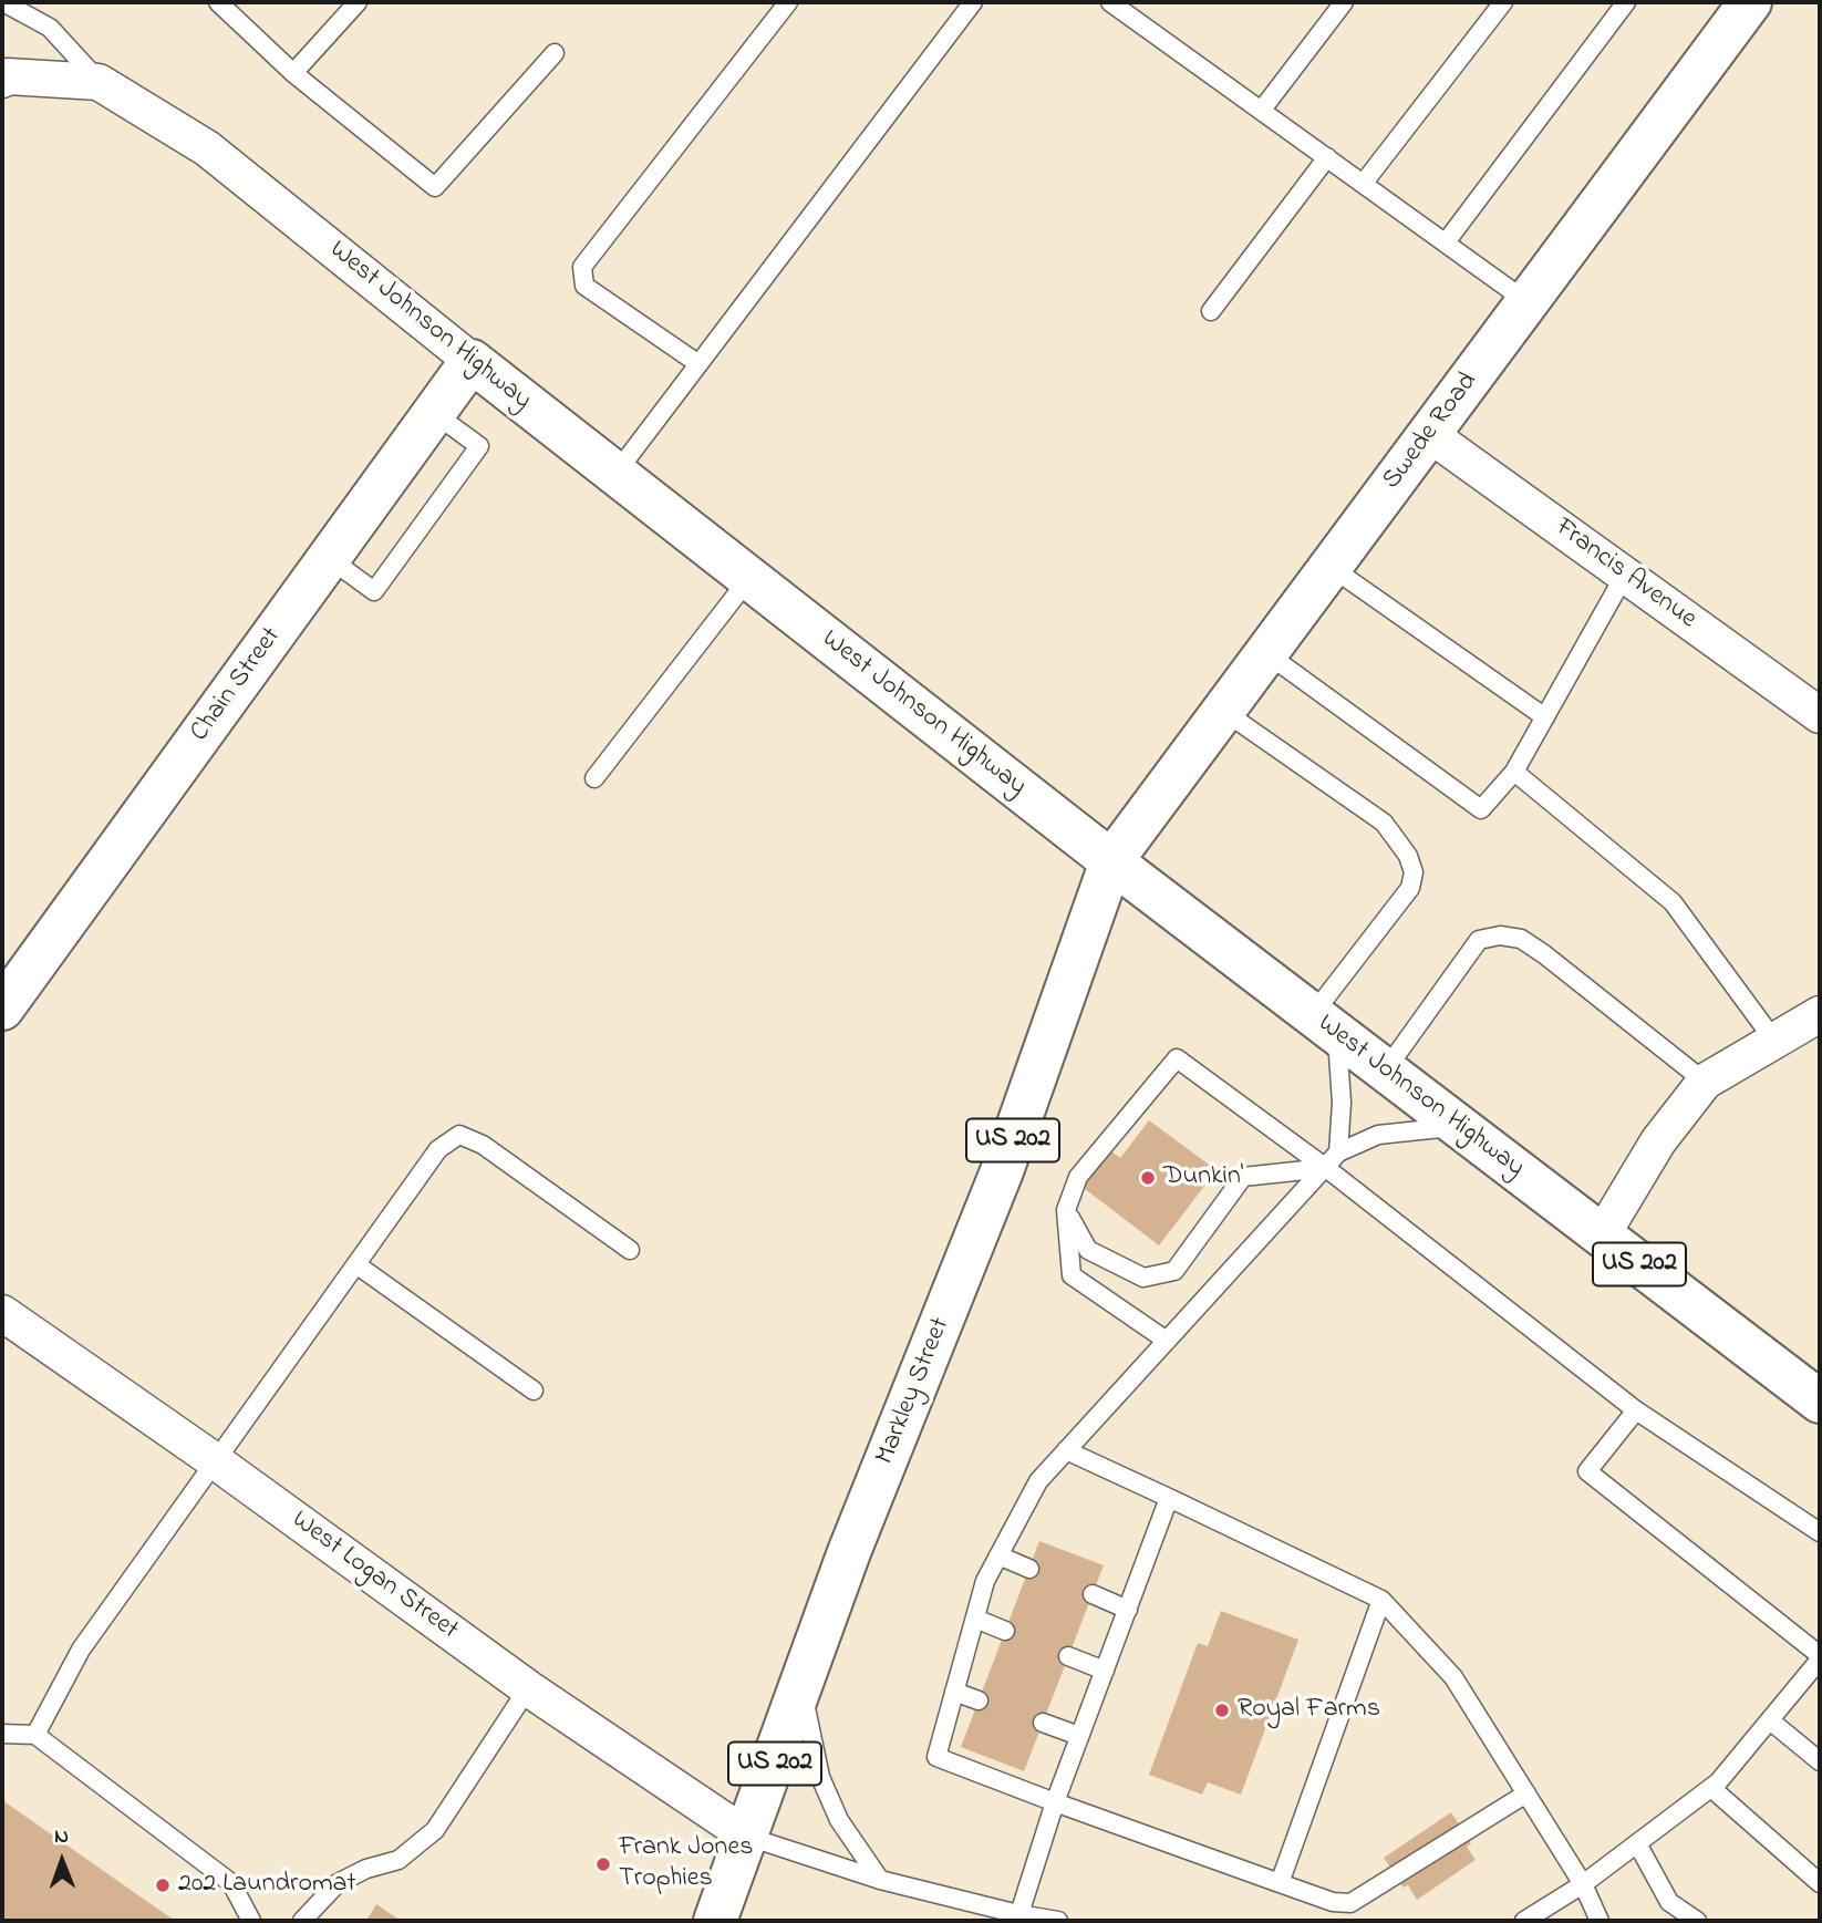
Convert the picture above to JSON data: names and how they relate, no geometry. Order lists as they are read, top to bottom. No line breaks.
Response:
{"streets":{"main road":["West Johnson Highway","Swede Road","Chain Street","US 202","Markley Street"],"street":["Francis Avenue","West Logan Street"]},"crossings":[["West Johnson Highway","Swede Road"],["West Johnson Highway","Chain Street"],["West Johnson Highway","Markley Street"],["Swede Road","Francis Avenue"],["Swede Road","Markley Street"],["Markley Street","West Logan Street"]],"places":["Dunkin'","Royal Farms","Frank Jones Trophies","202 Laundromat"],"north":"top"}
